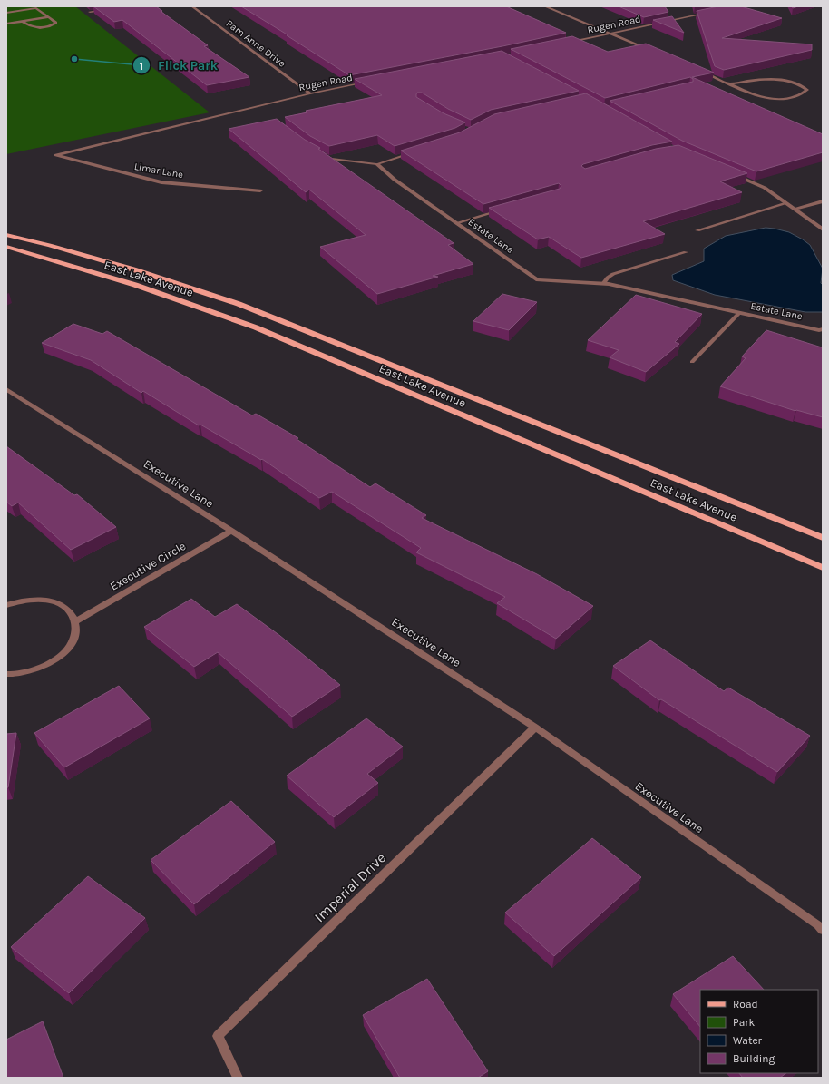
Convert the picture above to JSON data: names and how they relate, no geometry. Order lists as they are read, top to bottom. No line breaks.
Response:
{"streets":{"main road":["East Lake Avenue"],"street":["Rugen Road","Pam Anne Drive","Limar Lane","Estate Lane","Executive Lane","Executive Circle","Imperial Drive"]},"crossings":[["Rugen Road","Pam Anne Drive"],["Rugen Road","Limar Lane"],["Executive Lane","Executive Circle"],["Executive Lane","Imperial Drive"]],"places":["Flick Park"],"legend":["Road","Park","Water","Building"]}
